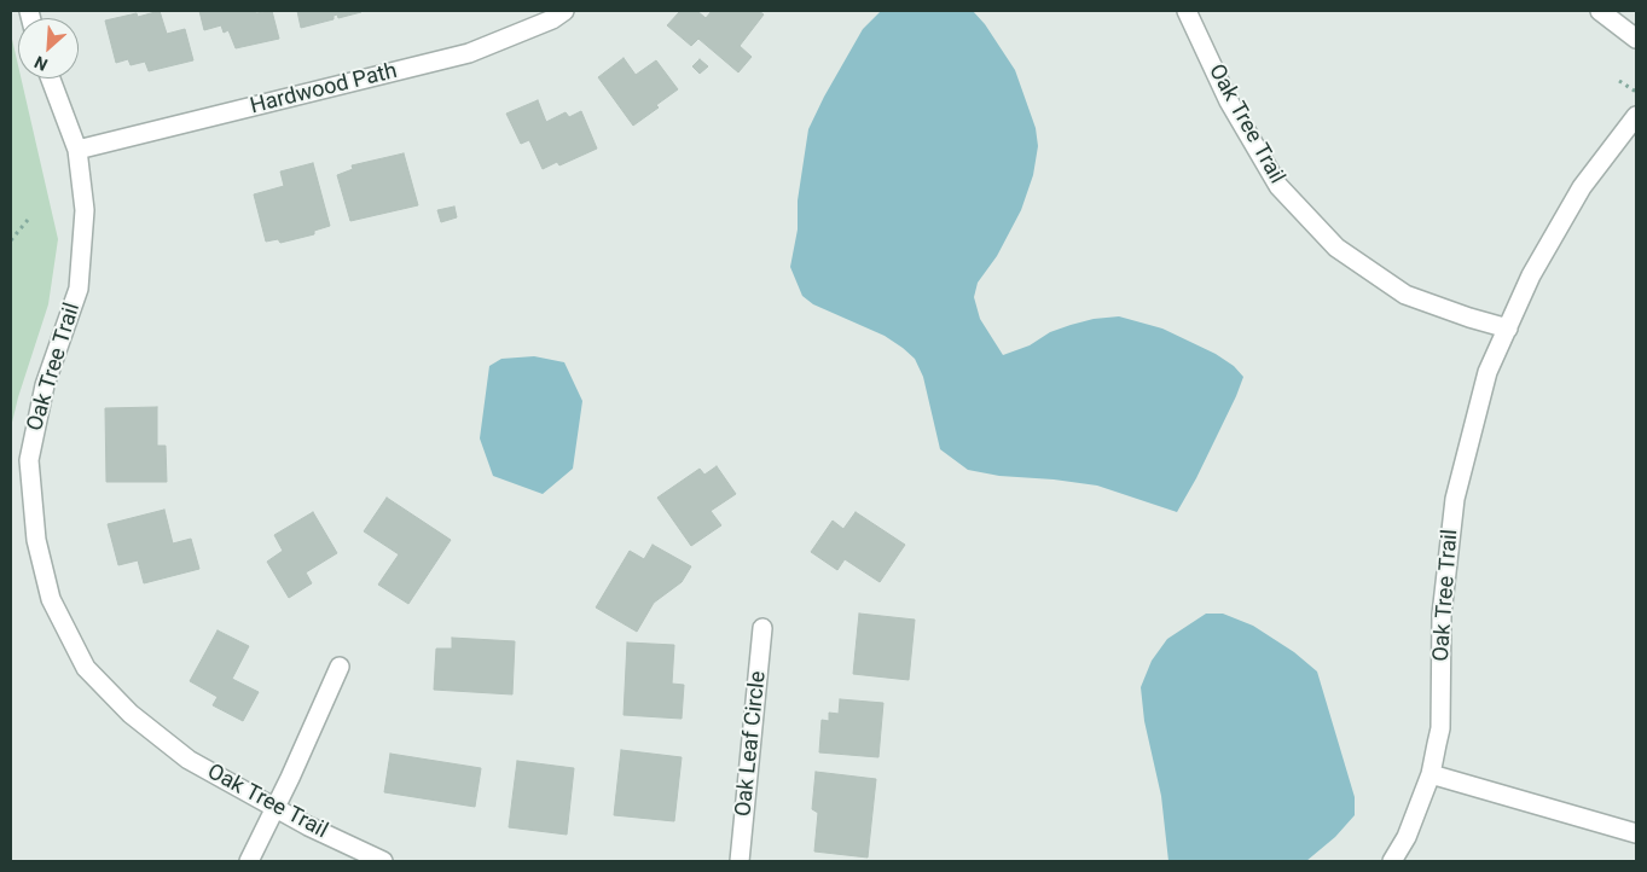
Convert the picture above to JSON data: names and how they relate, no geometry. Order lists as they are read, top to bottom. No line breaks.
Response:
{"streets":{"street":["Hardwood Path","Oak Tree Trail","Oak Leaf Circle"]},"crossings":[["Hardwood Path","Oak Tree Trail"]],"north":"bottom left"}
